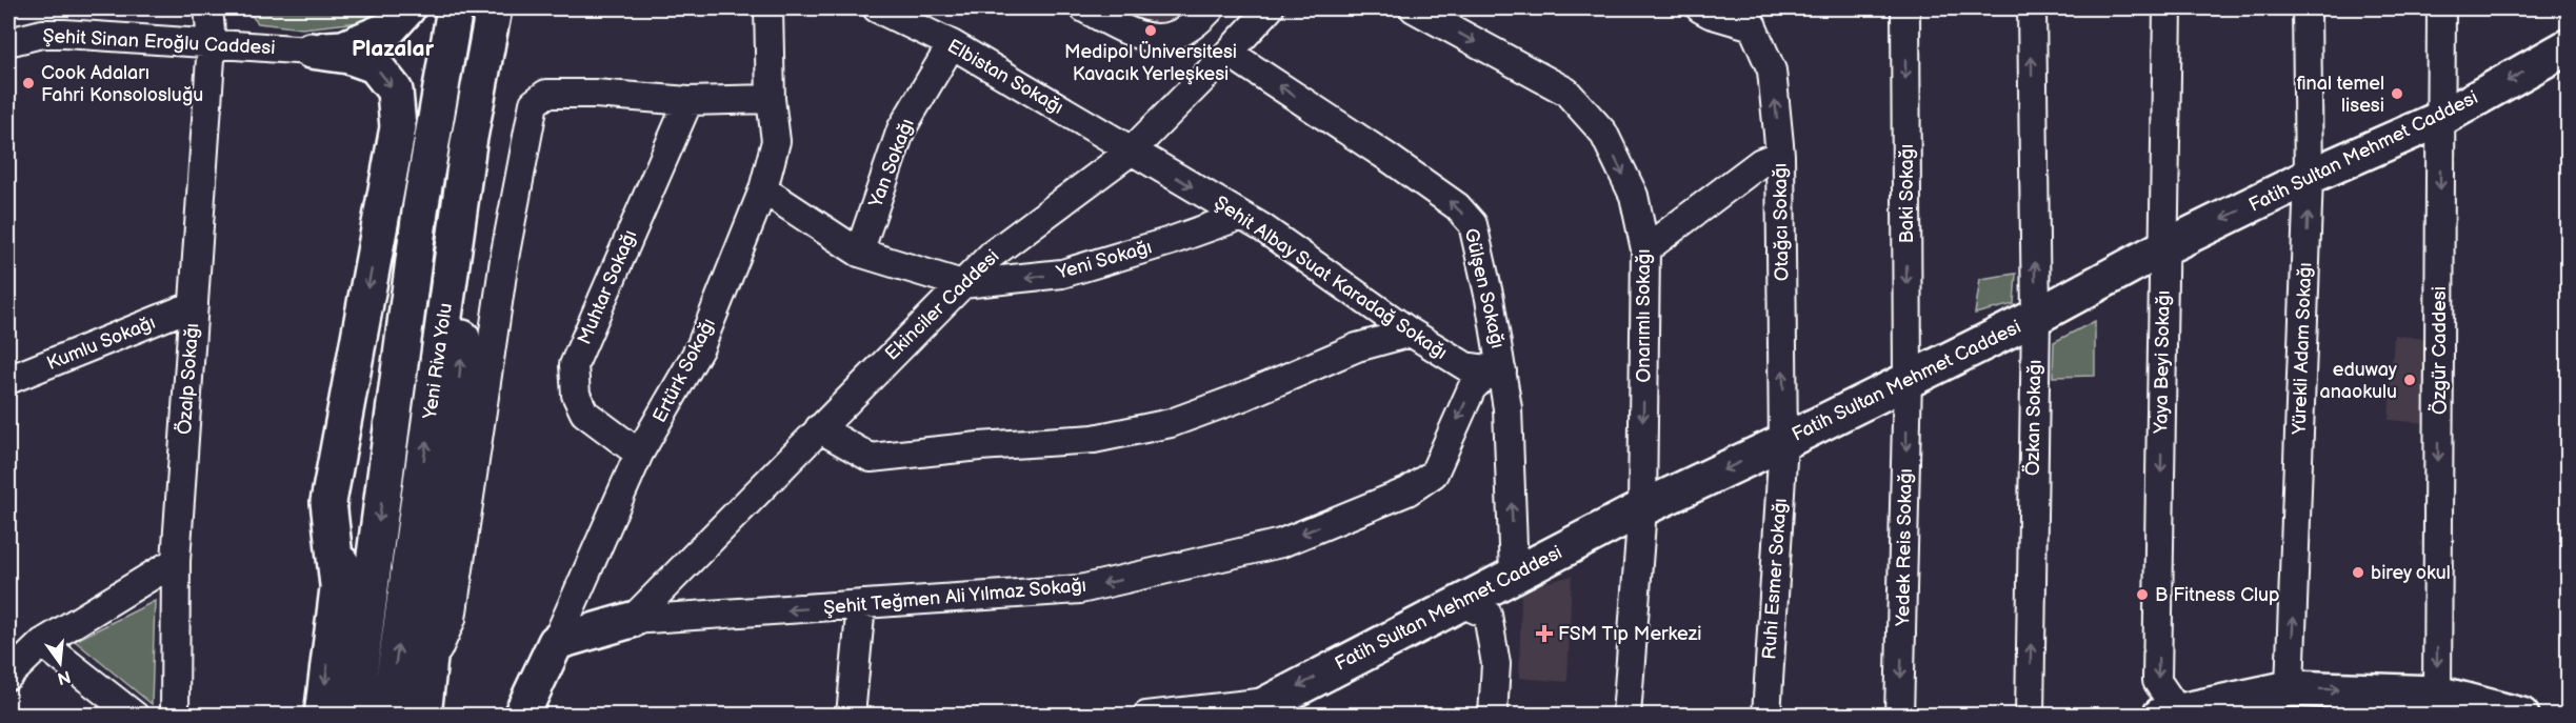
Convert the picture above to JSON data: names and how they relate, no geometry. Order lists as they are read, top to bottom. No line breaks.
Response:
{"streets":{"main road":["Fatih Sultan Mehmet Caddesi","Yeni Riva Yolu","Ertürk Sokağı","Şehit Teğmen Ali Yılmaz Sokağı"],"street":["Şehit Sinan Eroğlu Caddesi","Elbistan Sokağı","Yan Sokağı","Baki Sokağı","Otağcı Sokağı","Yeni Sokağı","Şehit Albay Suat Karadağ Sokağı","Muhtar Sokağı","Gülşen Sokağı","Ekinciler Caddesi","Onarımlı Sokağı","Kumlu Sokağı","Yürekli Adam Sokağı","Özgür Caddesi","Yaya Beyi Sokağı","Özalp Sokağı","Özkan Sokağı","Yedek Reis Sokağı","Ruhi Esmer Sokağı"]},"crossings":[["Şehit Sinan Eroğlu Caddesi","Özalp Sokağı"],["Elbistan Sokağı","Yan Sokağı"],["Elbistan Sokağı","Şehit Albay Suat Karadağ Sokağı"],["Elbistan Sokağı","Ekinciler Caddesi"],["Fatih Sultan Mehmet Caddesi","Baki Sokağı"],["Fatih Sultan Mehmet Caddesi","Otağcı Sokağı"],["Fatih Sultan Mehmet Caddesi","Gülşen Sokağı"],["Fatih Sultan Mehmet Caddesi","Onarımlı Sokağı"],["Fatih Sultan Mehmet Caddesi","Yürekli Adam Sokağı"],["Fatih Sultan Mehmet Caddesi","Özgür Caddesi"],["Fatih Sultan Mehmet Caddesi","Yaya Beyi Sokağı"],["Fatih Sultan Mehmet Caddesi","Özkan Sokağı"],["Fatih Sultan Mehmet Caddesi","Yedek Reis Sokağı"],["Fatih Sultan Mehmet Caddesi","Ruhi Esmer Sokağı"],["Baki Sokağı","Yedek Reis Sokağı"],["Otağcı Sokağı","Ruhi Esmer Sokağı"],["Yeni Sokağı","Şehit Albay Suat Karadağ Sokağı"],["Yeni Sokağı","Ekinciler Caddesi"],["Şehit Albay Suat Karadağ Sokağı","Gülşen Sokağı"],["Şehit Albay Suat Karadağ Sokağı","Ekinciler Caddesi"],["Şehit Albay Suat Karadağ Sokağı","Şehit Teğmen Ali Yılmaz Sokağı"],["Muhtar Sokağı","Ertürk Sokağı"],["Gülşen Sokağı","Ekinciler Caddesi"],["Gülşen Sokağı","Şehit Teğmen Ali Yılmaz Sokağı"],["Ekinciler Caddesi","Şehit Teğmen Ali Yılmaz Sokağı"],["Kumlu Sokağı","Özalp Sokağı"],["Ertürk Sokağı","Şehit Teğmen Ali Yılmaz Sokağı"]],"one_way":["Fatih Sultan Mehmet Caddesi","Baki Sokağı","Otağcı Sokağı","Gülşen Sokağı","Onarımlı Sokağı","Yürekli Adam Sokağı","Özgür Caddesi","Yaya Beyi Sokağı","Özkan Sokağı","Yedek Reis Sokağı"],"districts":["Plazalar"],"places":{"other":["Medipol Üniversitesi Kavacık Yerleşkesi","Cook Adaları Fahri Konsolosluğu","final temel lisesi","eduway anaokulu","birey okul","B Fitness Clup"],"health":["FSM Tıp Merkezi"]},"north":"bottom"}
